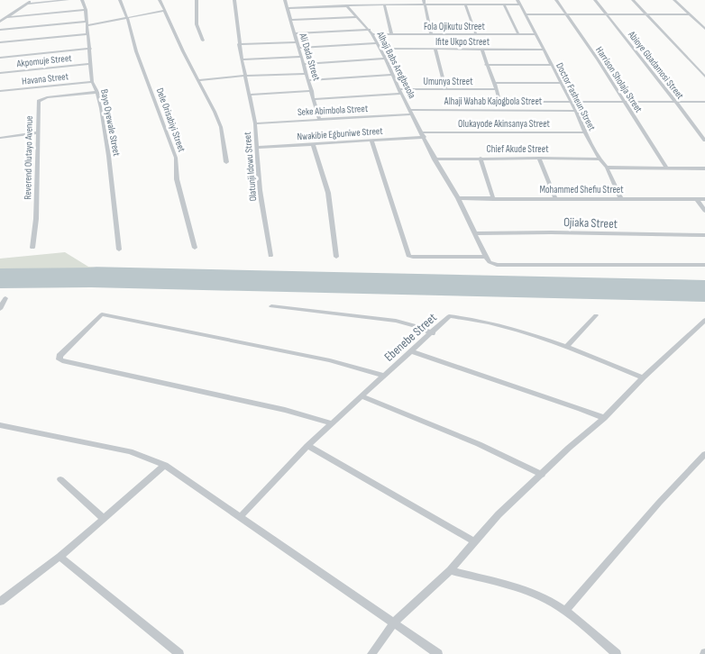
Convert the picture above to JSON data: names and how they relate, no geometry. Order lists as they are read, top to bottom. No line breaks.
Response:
{"streets":{"street":["Fola Ojikutu Street","Ifite Ukpo Street","Ali Dada Street","Akpomuje Street","Alhaji Babs Aregbesola","Abioye Gbadamosi Street","Havana Street","Harrison Sholaja Street","Umunya Street","Doctor Fasheun Street","Alhaji Wahab Kajogbola Street","Seke Abimbola Street","Dele Orisabiyi Street","Bayo Oyewale Street","Olukayode Akinsanya Street","Nwakibie Egbuniwe Street","Chief Akude Street","Reverend Olutayo Avenue","Olatunji Idowu Street","Mohammed Shefiu Street","Ojiaka Street","Ebenebe Street"]},"crossings":[["Fola Ojikutu Street","Alhaji Babs Aregbesola"],["Fola Ojikutu Street","Doctor Fasheun Street"],["Ifite Ukpo Street","Alhaji Babs Aregbesola"],["Ifite Ukpo Street","Doctor Fasheun Street"],["Ali Dada Street","Seke Abimbola Street"],["Akpomuje Street","Bayo Oyewale Street"],["Alhaji Babs Aregbesola","Umunya Street"],["Alhaji Babs Aregbesola","Alhaji Wahab Kajogbola Street"],["Alhaji Babs Aregbesola","Seke Abimbola Street"],["Alhaji Babs Aregbesola","Olukayode Akinsanya Street"],["Alhaji Babs Aregbesola","Nwakibie Egbuniwe Street"],["Alhaji Babs Aregbesola","Chief Akude Street"],["Alhaji Babs Aregbesola","Mohammed Shefiu Street"],["Alhaji Babs Aregbesola","Ojiaka Street"],["Havana Street","Bayo Oyewale Street"],["Doctor Fasheun Street","Alhaji Wahab Kajogbola Street"],["Doctor Fasheun Street","Olukayode Akinsanya Street"],["Doctor Fasheun Street","Chief Akude Street"],["Doctor Fasheun Street","Mohammed Shefiu Street"],["Alhaji Wahab Kajogbola Street","Seke Abimbola Street"],["Seke Abimbola Street","Olatunji Idowu Street"],["Bayo Oyewale Street","Reverend Olutayo Avenue"],["Olukayode Akinsanya Street","Nwakibie Egbuniwe Street"],["Nwakibie Egbuniwe Street","Olatunji Idowu Street"]]}
